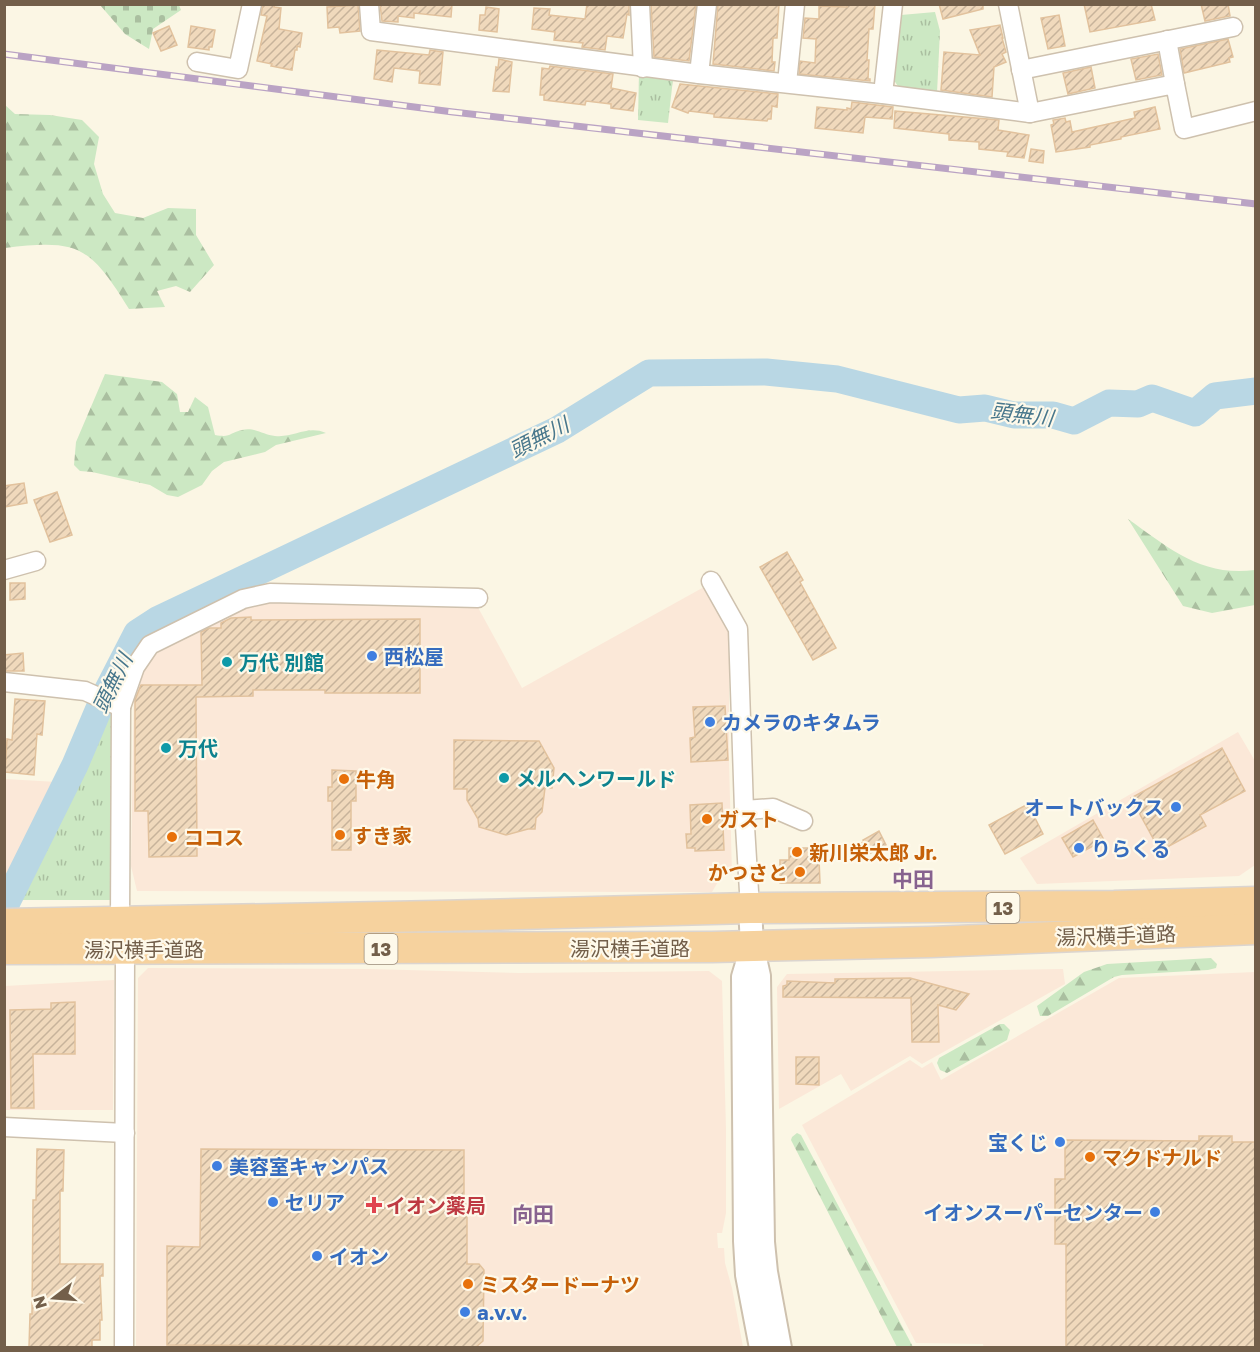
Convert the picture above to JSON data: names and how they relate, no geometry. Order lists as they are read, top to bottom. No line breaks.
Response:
{"streets":{"highway":["13","湯沢横手道路"]},"districts":["中田","向田"],"water":["頭無川"],"places":{"other":["西松屋","万代 別館","カメラのキタムラ","万代","メルヘンワールド","牛角","オートバックス","ガスト","すき家","ココス","りらくる","新川栄太郎 Jr.","かつさと","宝くじ","マクドナルド","美容室キャンパス","セリア","イオンスーパーセンター","イオン","ミスタードーナツ","a.v.v."],"health":["イオン薬局"]},"north":"left"}
